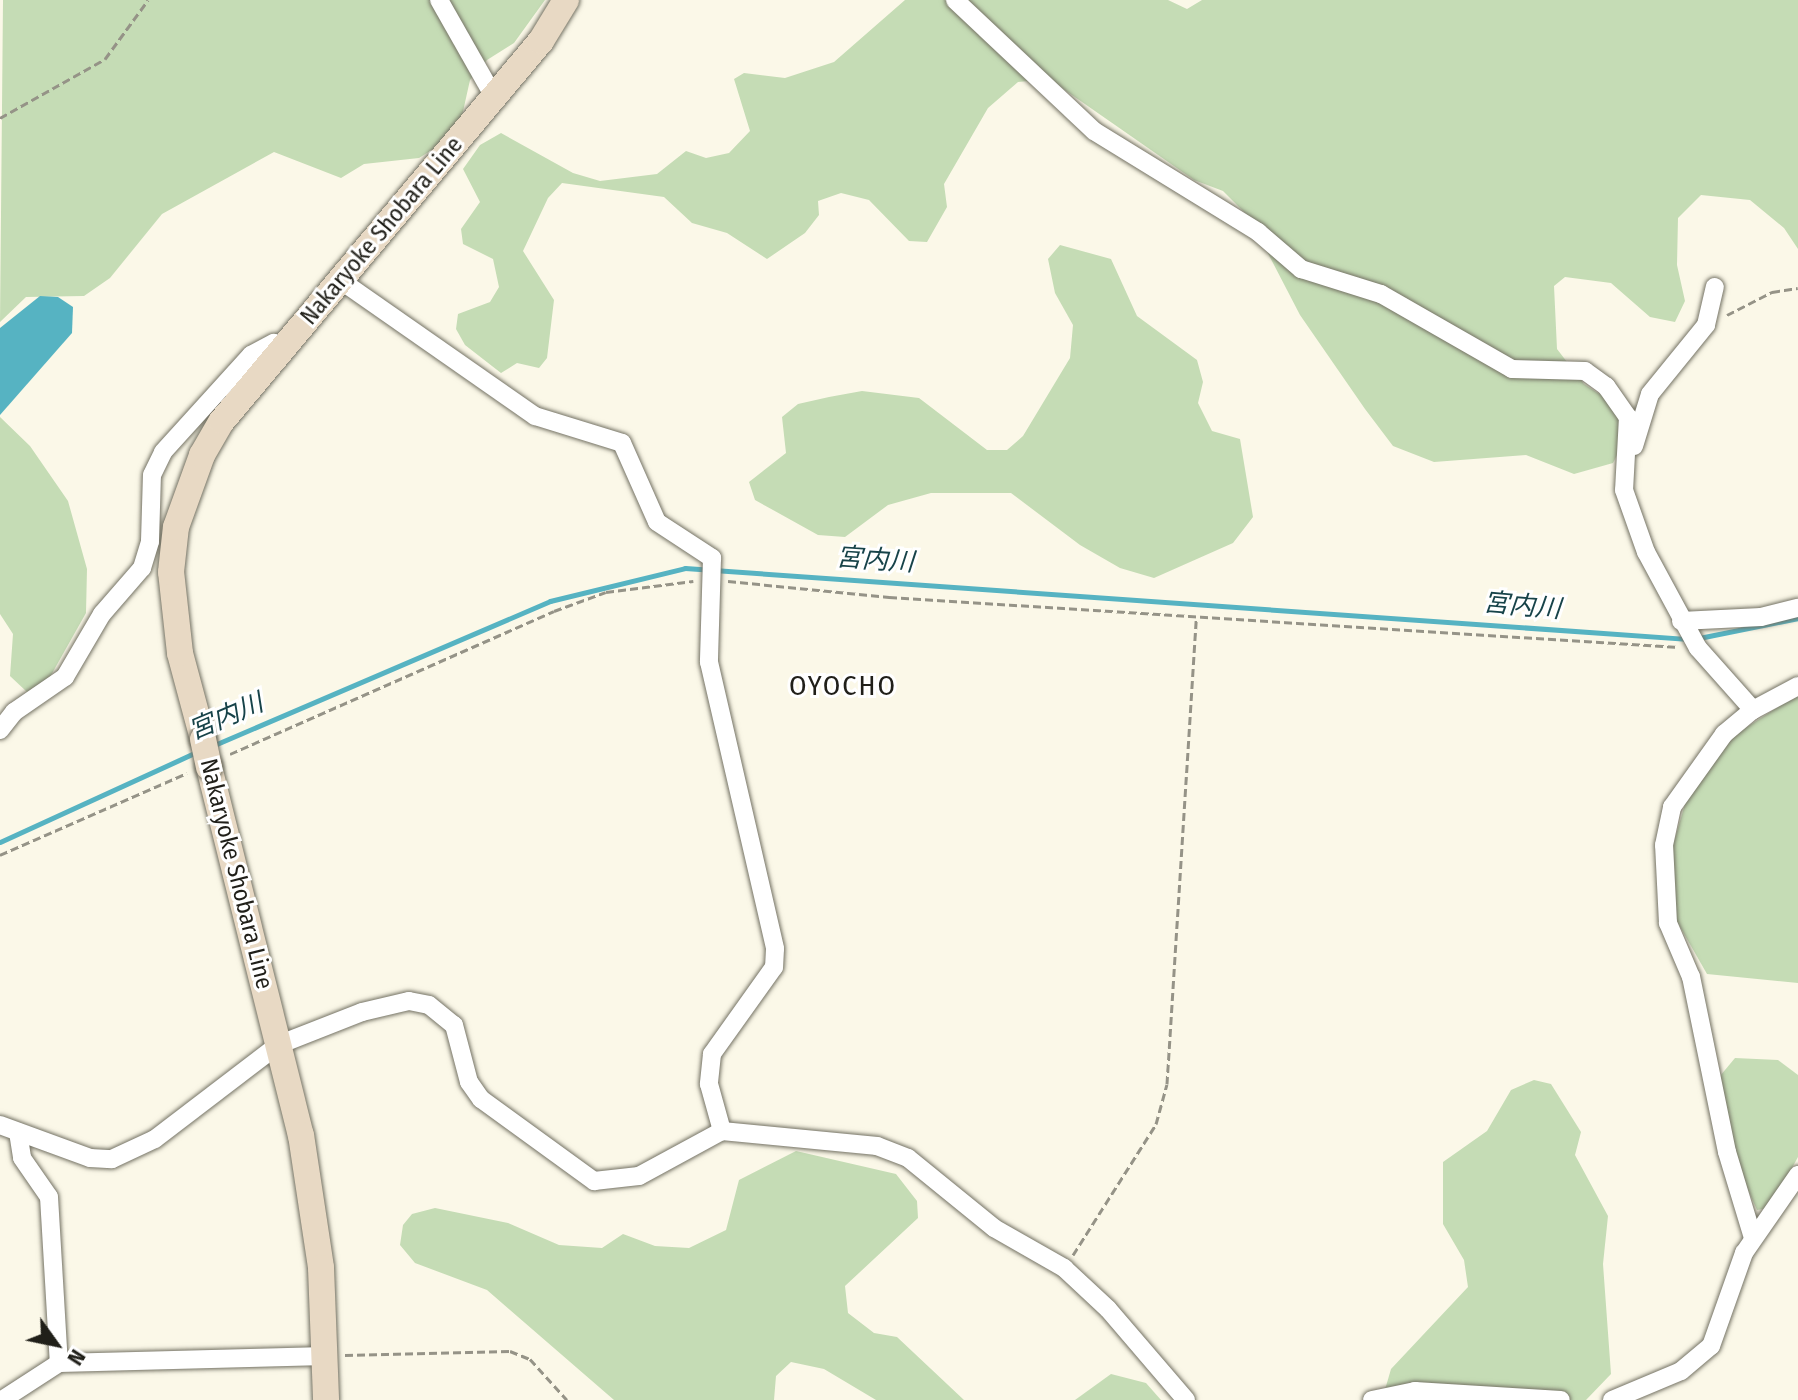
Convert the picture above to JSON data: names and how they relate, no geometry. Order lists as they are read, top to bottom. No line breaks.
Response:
{"streets":{"main road":["Nakaryoke Shobara Line"]},"districts":["OYOCHO"],"water":["宮内川"],"north":"bottom right"}
